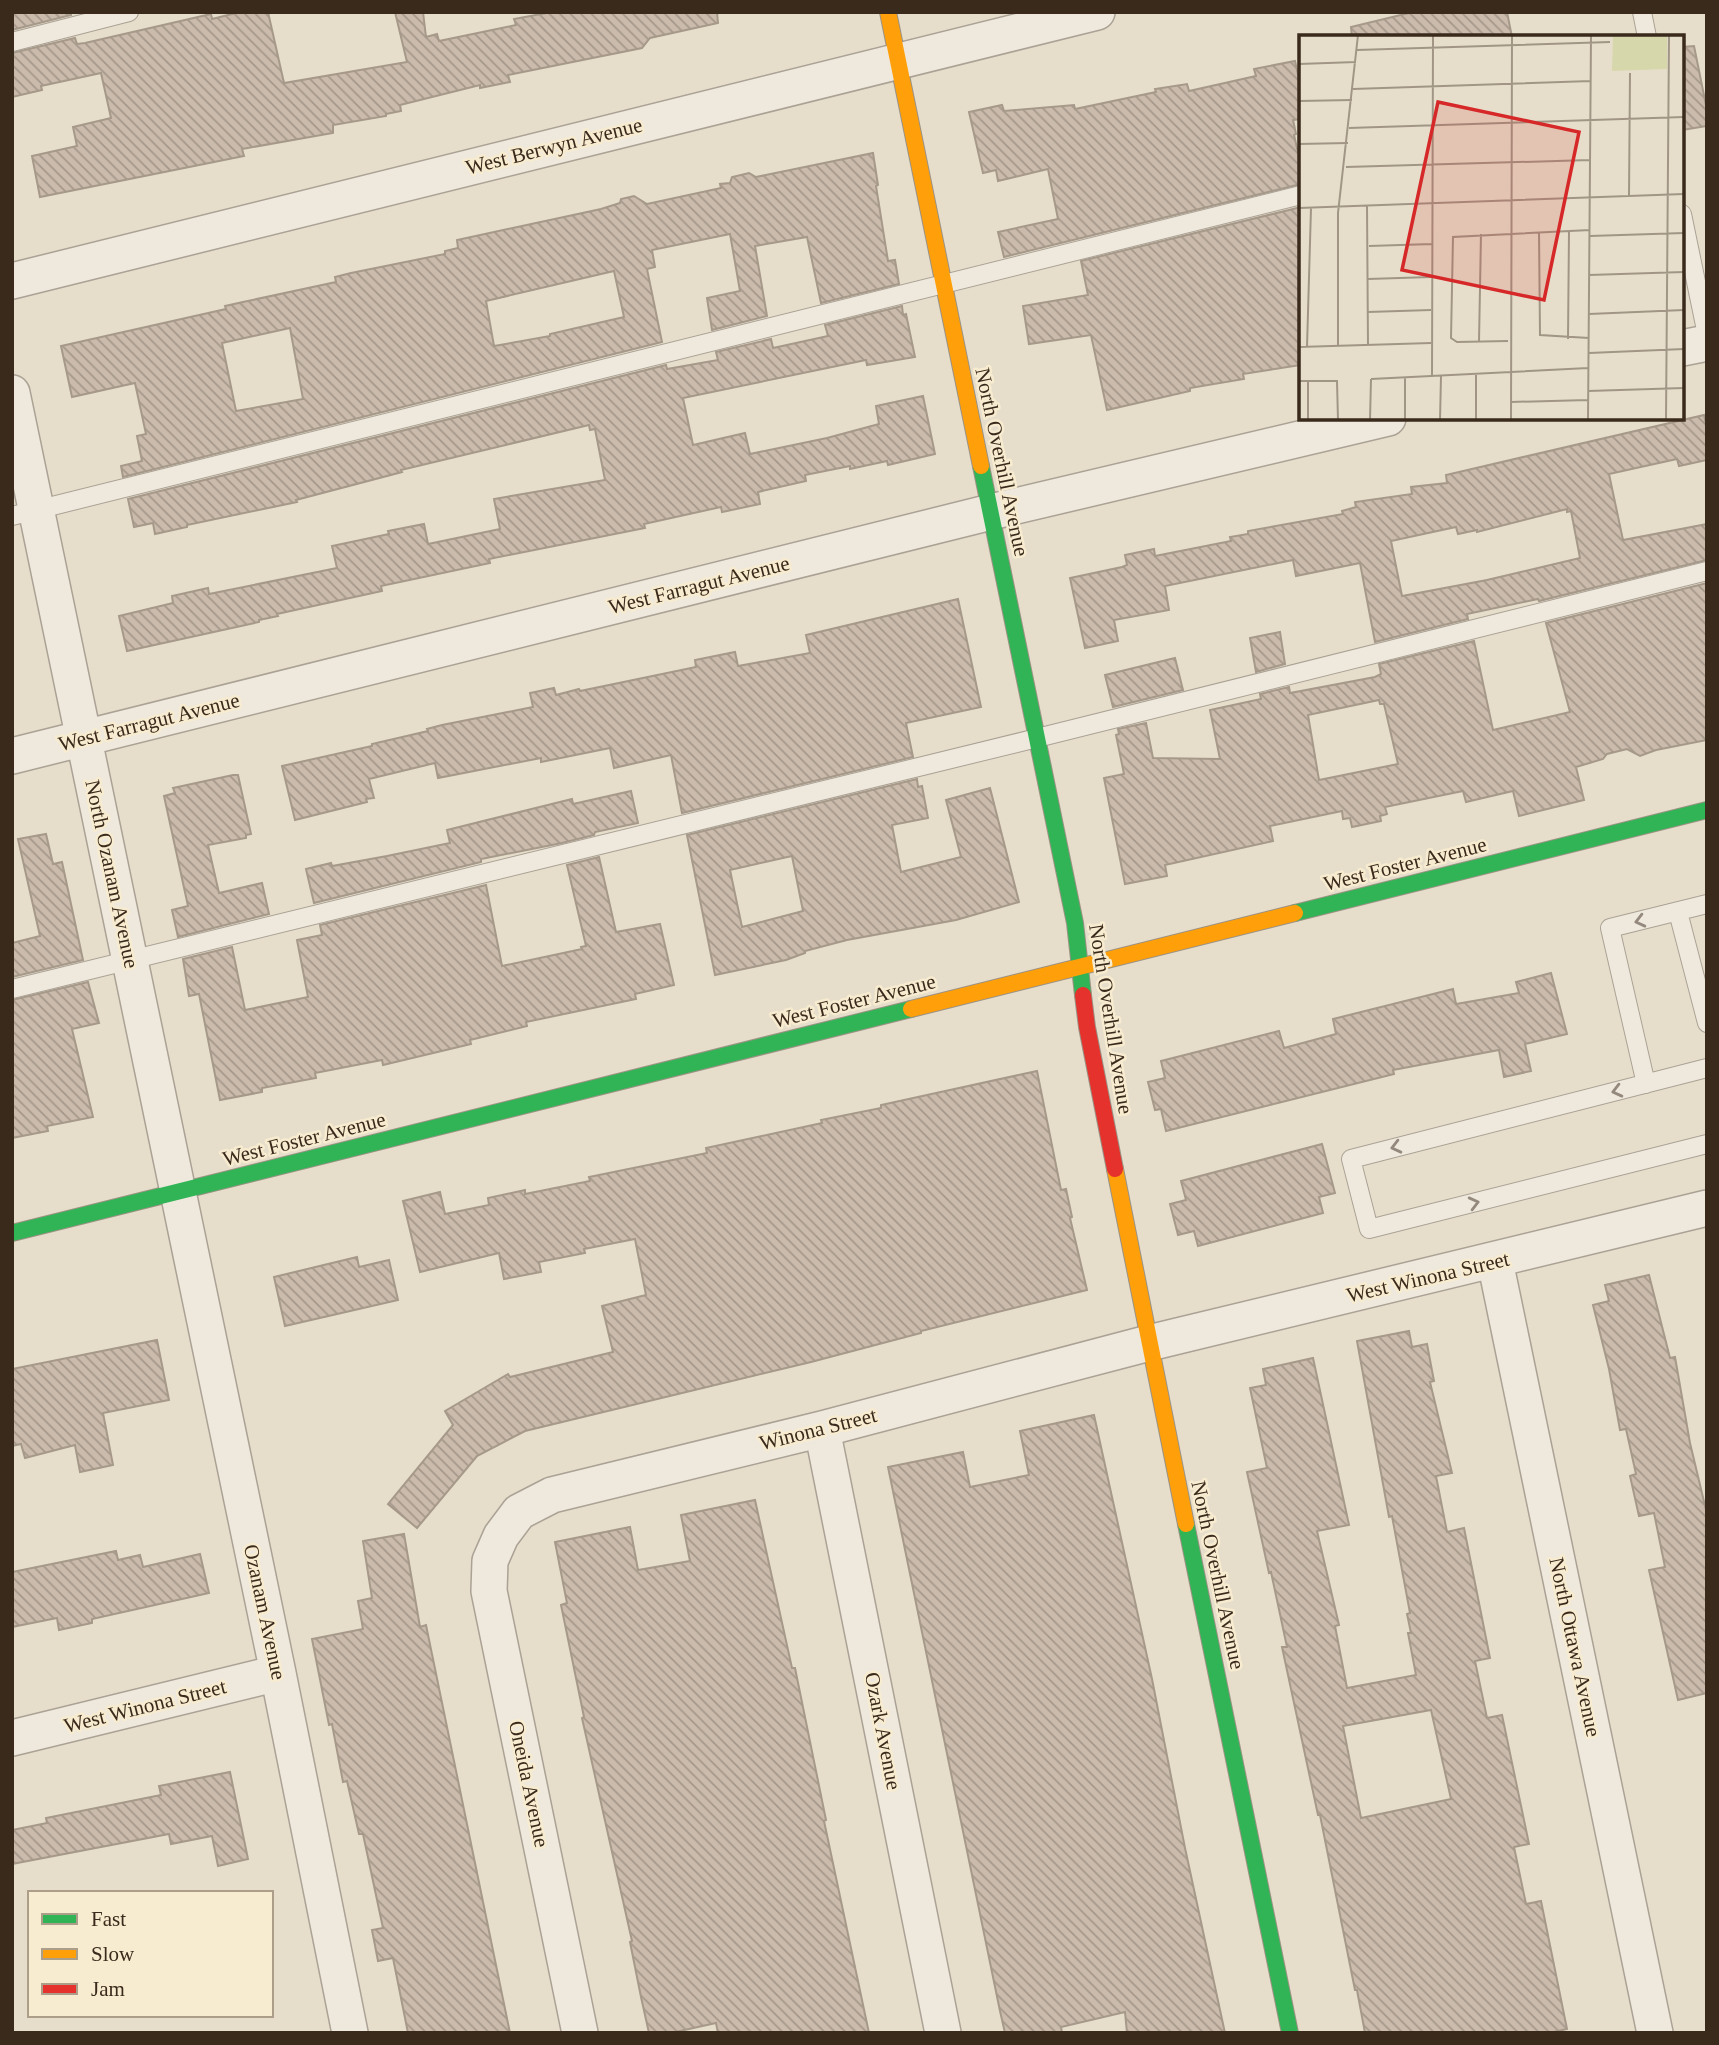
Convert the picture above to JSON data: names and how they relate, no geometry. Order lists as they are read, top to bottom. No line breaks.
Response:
{"streets":{"street":["West Berwyn Avenue","North Overhill Avenue","West Farragut Avenue","West Foster Avenue","North Ozanam Avenue","West Winona Street","Winona Street","Ozanam Avenue","North Ottawa Avenue","Ozark Avenue","Oneida Avenue"]},"crossings":[["West Berwyn Avenue","North Overhill Avenue"],["North Overhill Avenue","West Farragut Avenue"],["North Overhill Avenue","West Foster Avenue"],["North Overhill Avenue","West Winona Street"],["North Overhill Avenue","Winona Street"],["West Farragut Avenue","North Ozanam Avenue"],["West Foster Avenue","North Ozanam Avenue"],["West Foster Avenue","Ozanam Avenue"],["North Ozanam Avenue","Ozanam Avenue"],["West Winona Street","Winona Street"],["West Winona Street","Ozanam Avenue"],["West Winona Street","North Ottawa Avenue"],["Winona Street","Ozark Avenue"],["Winona Street","Oneida Avenue"]],"legend":["Fast","Slow","Jam"]}
